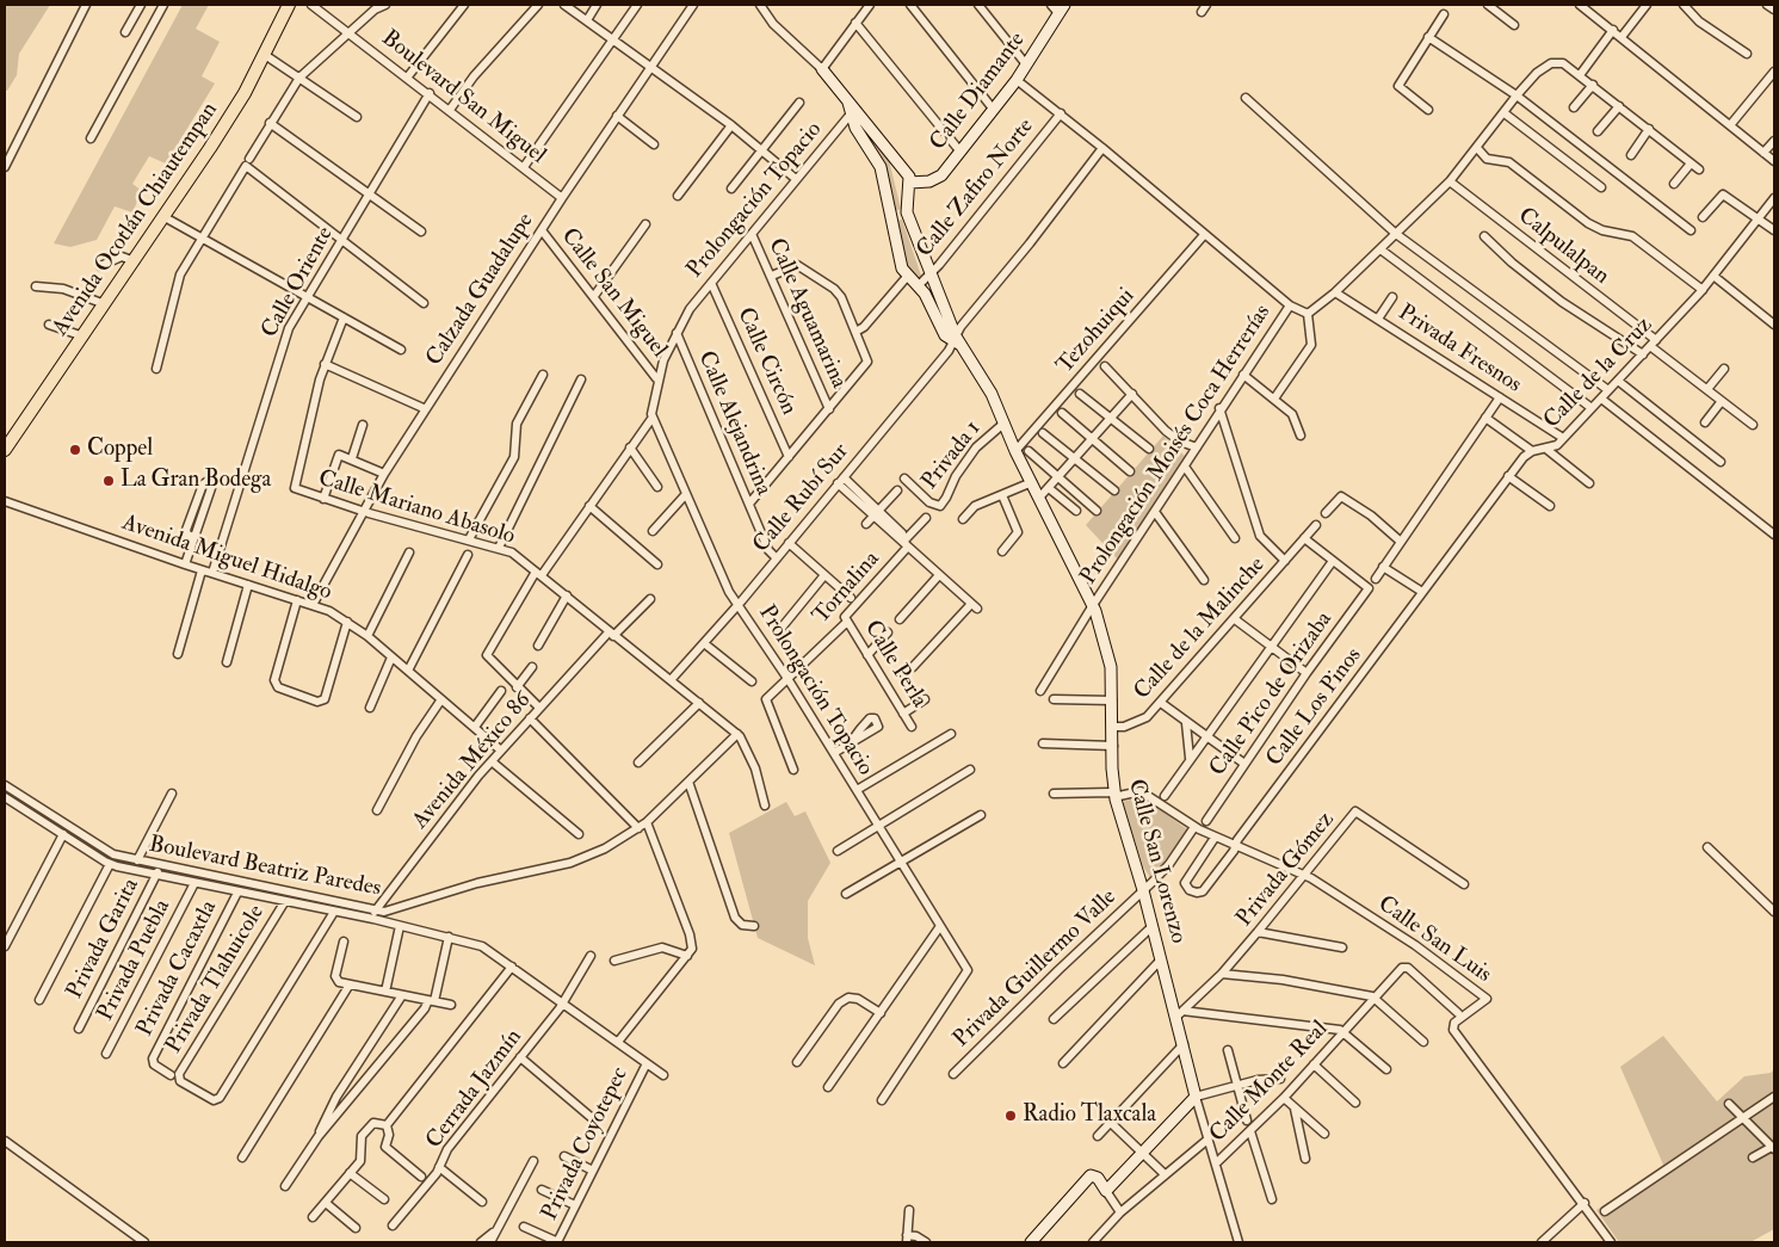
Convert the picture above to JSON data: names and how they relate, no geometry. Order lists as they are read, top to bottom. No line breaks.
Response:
{"streets":{"main road":["Avenida Ocotlán Chiautempan"],"street":["Calle Diamante","Boulevard San Miguel","Calle Zafiro Norte","Prolongación Topacio","Calpulalpan","Calle Oriente","Calzada Guadalupe","Calle San Miguel","Calle Aguamarina","Tezohuiqui","Privada Fresnos","Calle Circón","Calle de la Cruz","Calle Alejandrina","Prolongación Moisés Coca Herrerías","Privada 1","Calle Rubí Sur","Calle Mariano Abasolo","Avenida Miguel Hidalgo","Tornalina","Calle de la Malinche","Calle Perla","Calle Pico de Orizaba","Calle Los Pinos","Avenida México 86","Calle San Lorenzo","Boulevard Beatriz Paredes","Privada Gómez","Privada Garita","Calle San Luis","Privada Puebla","Privada Cacaxtla","Privada Guillermo Valle","Privada Tlahuicole","Calle Monte Real","Cerrada Jazmín","Privada Coyotepec"]},"crossings":[["Boulevard San Miguel","Calle Oriente"],["Boulevard San Miguel","Calzada Guadalupe"],["Prolongación Topacio","Calle San Miguel"],["Prolongación Topacio","Calle Aguamarina"],["Prolongación Topacio","Calle Circón"],["Prolongación Topacio","Calle Alejandrina"],["Prolongación Topacio","Calle Rubí Sur"],["Prolongación Topacio","Tornalina"],["Calpulalpan","Calle de la Cruz"],["Calle Oriente","Avenida Miguel Hidalgo"],["Calzada Guadalupe","Calle San Miguel"],["Calzada Guadalupe","Calle Mariano Abasolo"],["Calzada Guadalupe","Avenida Miguel Hidalgo"],["Tezohuiqui","Calle San Lorenzo"],["Privada Fresnos","Calle de la Cruz"],["Calle de la Cruz","Calle Los Pinos"],["Calle Alejandrina","Calle Rubí Sur"],["Prolongación Moisés Coca Herrerías","Calle San Lorenzo"],["Privada 1","Calle San Lorenzo"],["Calle Rubí Sur","Calle Mariano Abasolo"],["Calle Rubí Sur","Calle San Lorenzo"],["Calle Mariano Abasolo","Avenida México 86"],["Calle Mariano Abasolo","Boulevard Beatriz Paredes"],["Avenida Miguel Hidalgo","Avenida México 86"],["Tornalina","Calle Perla"],["Calle de la Malinche","Calle San Lorenzo"],["Calle Los Pinos","Calle San Luis"],["Avenida México 86","Boulevard Beatriz Paredes"],["Calle San Lorenzo","Privada Gómez"],["Calle San Lorenzo","Calle San Luis"],["Calle San Lorenzo","Privada Guillermo Valle"],["Boulevard Beatriz Paredes","Privada Garita"],["Boulevard Beatriz Paredes","Privada Puebla"],["Boulevard Beatriz Paredes","Privada Cacaxtla"],["Boulevard Beatriz Paredes","Privada Tlahuicole"],["Boulevard Beatriz Paredes","Cerrada Jazmín"],["Boulevard Beatriz Paredes","Privada Coyotepec"],["Privada Gómez","Calle San Luis"],["Calle San Luis","Privada Guillermo Valle"],["Privada Cacaxtla","Privada Tlahuicole"]],"places":["Coppel","La Gran Bodega","Radio Tlaxcala"]}
